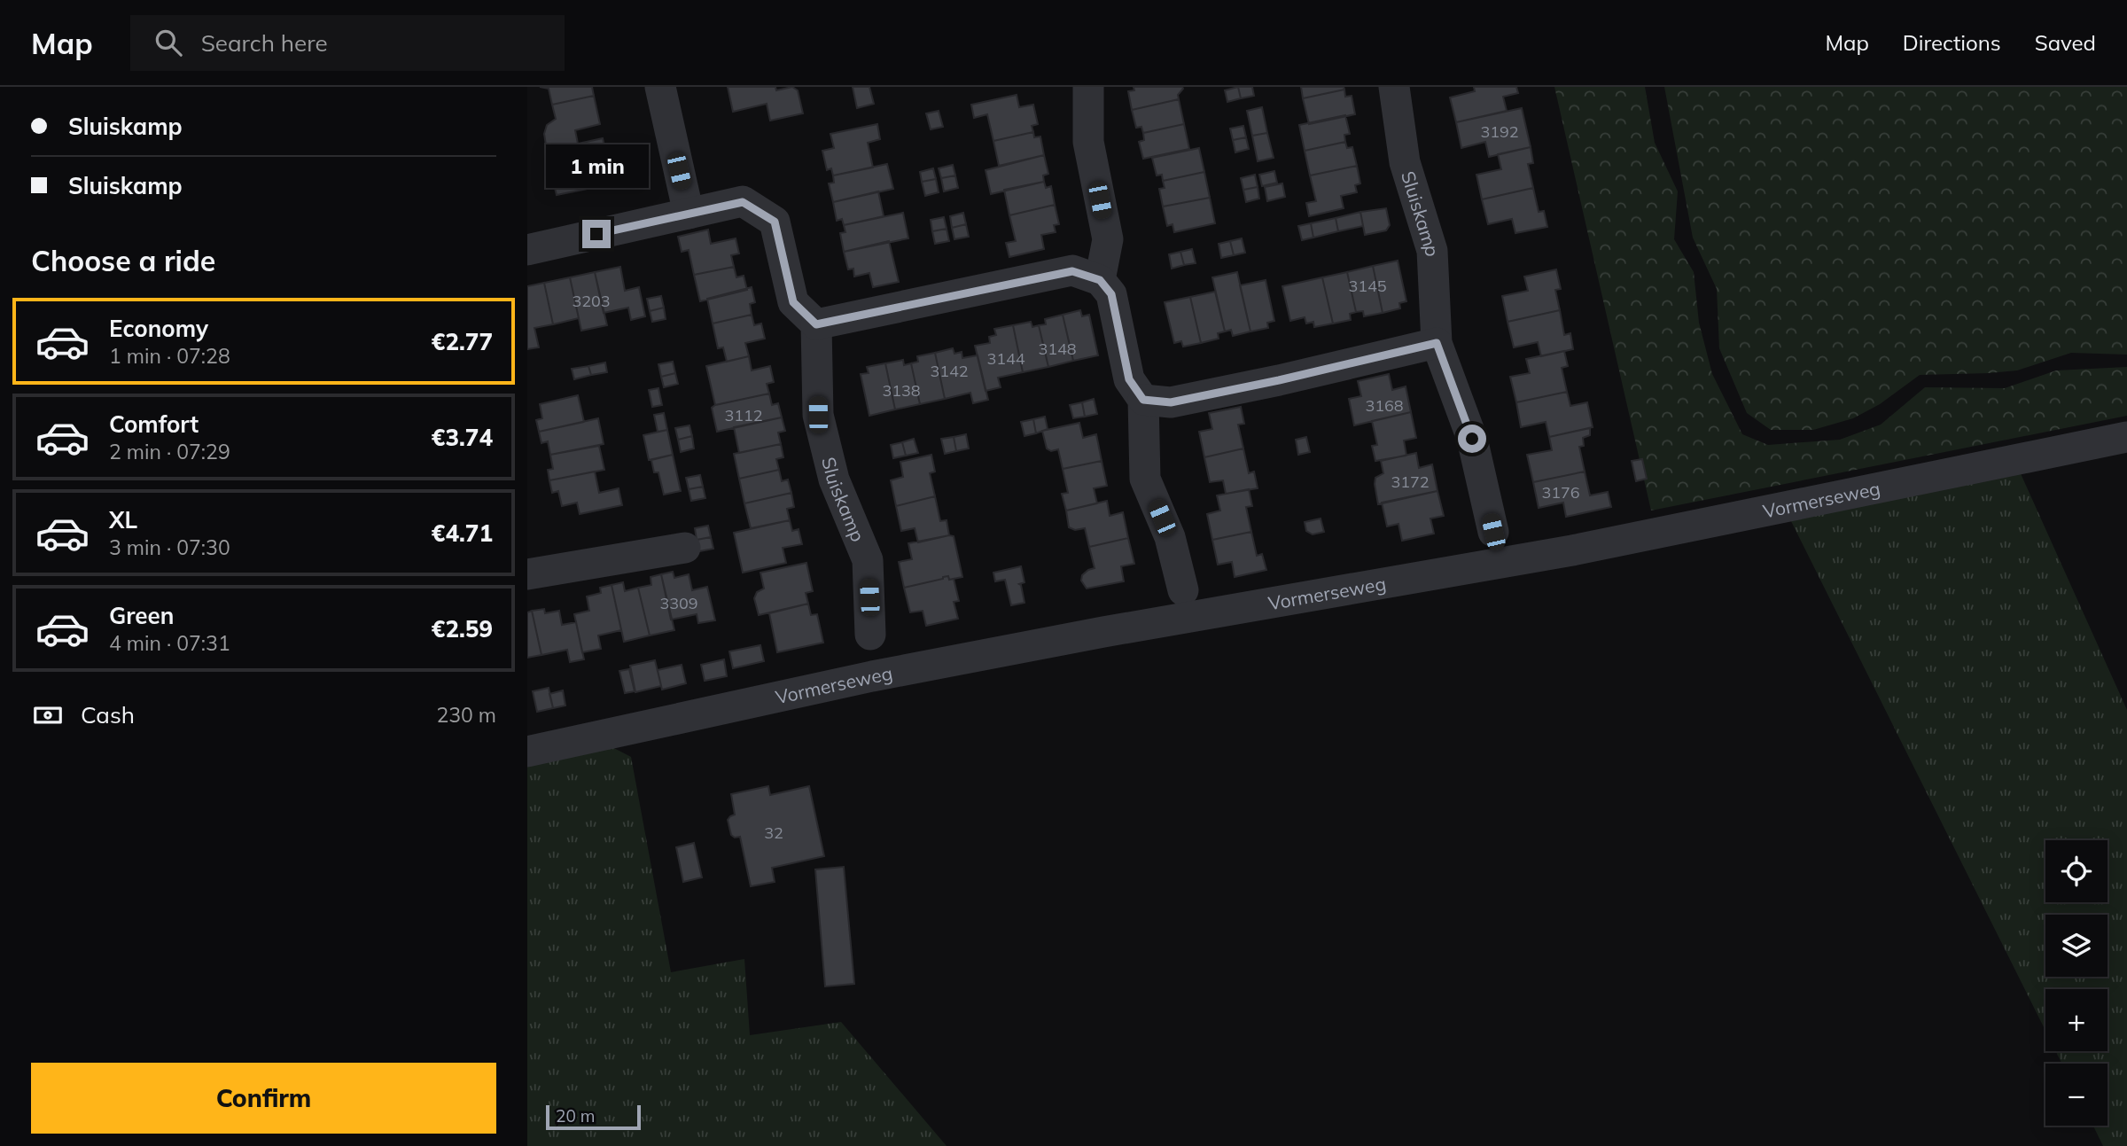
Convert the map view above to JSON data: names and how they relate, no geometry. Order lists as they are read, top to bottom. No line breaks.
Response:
{"streets":{"street":["Sluiskamp","Vormerseweg"]},"house_numbers":["3192","3145","3203","3148","3144","3142","3138","3168","3112","3172","3176","3309","32"],"scale_bar":"20 m","page":{"header":"Map","search":"Search here","nav":["Map","Directions","Saved"],"banner":["Sluiskamp","Sluiskamp"],"bubble":"1 min","heading":"Choose a ride","list":[{"name":"Economy","note":"1 min · 07:28","value":"€2.77"},{"name":"Comfort","note":"2 min · 07:29","value":"€3.74"},{"name":"XL","note":"3 min · 07:30","value":"€4.71"},{"name":"Green","note":"4 min · 07:31","value":"€2.59"}],"pay":["Cash","230 m"],"map_buttons":["+","−"],"buttons":"Confirm","scale":"20 m"}}
